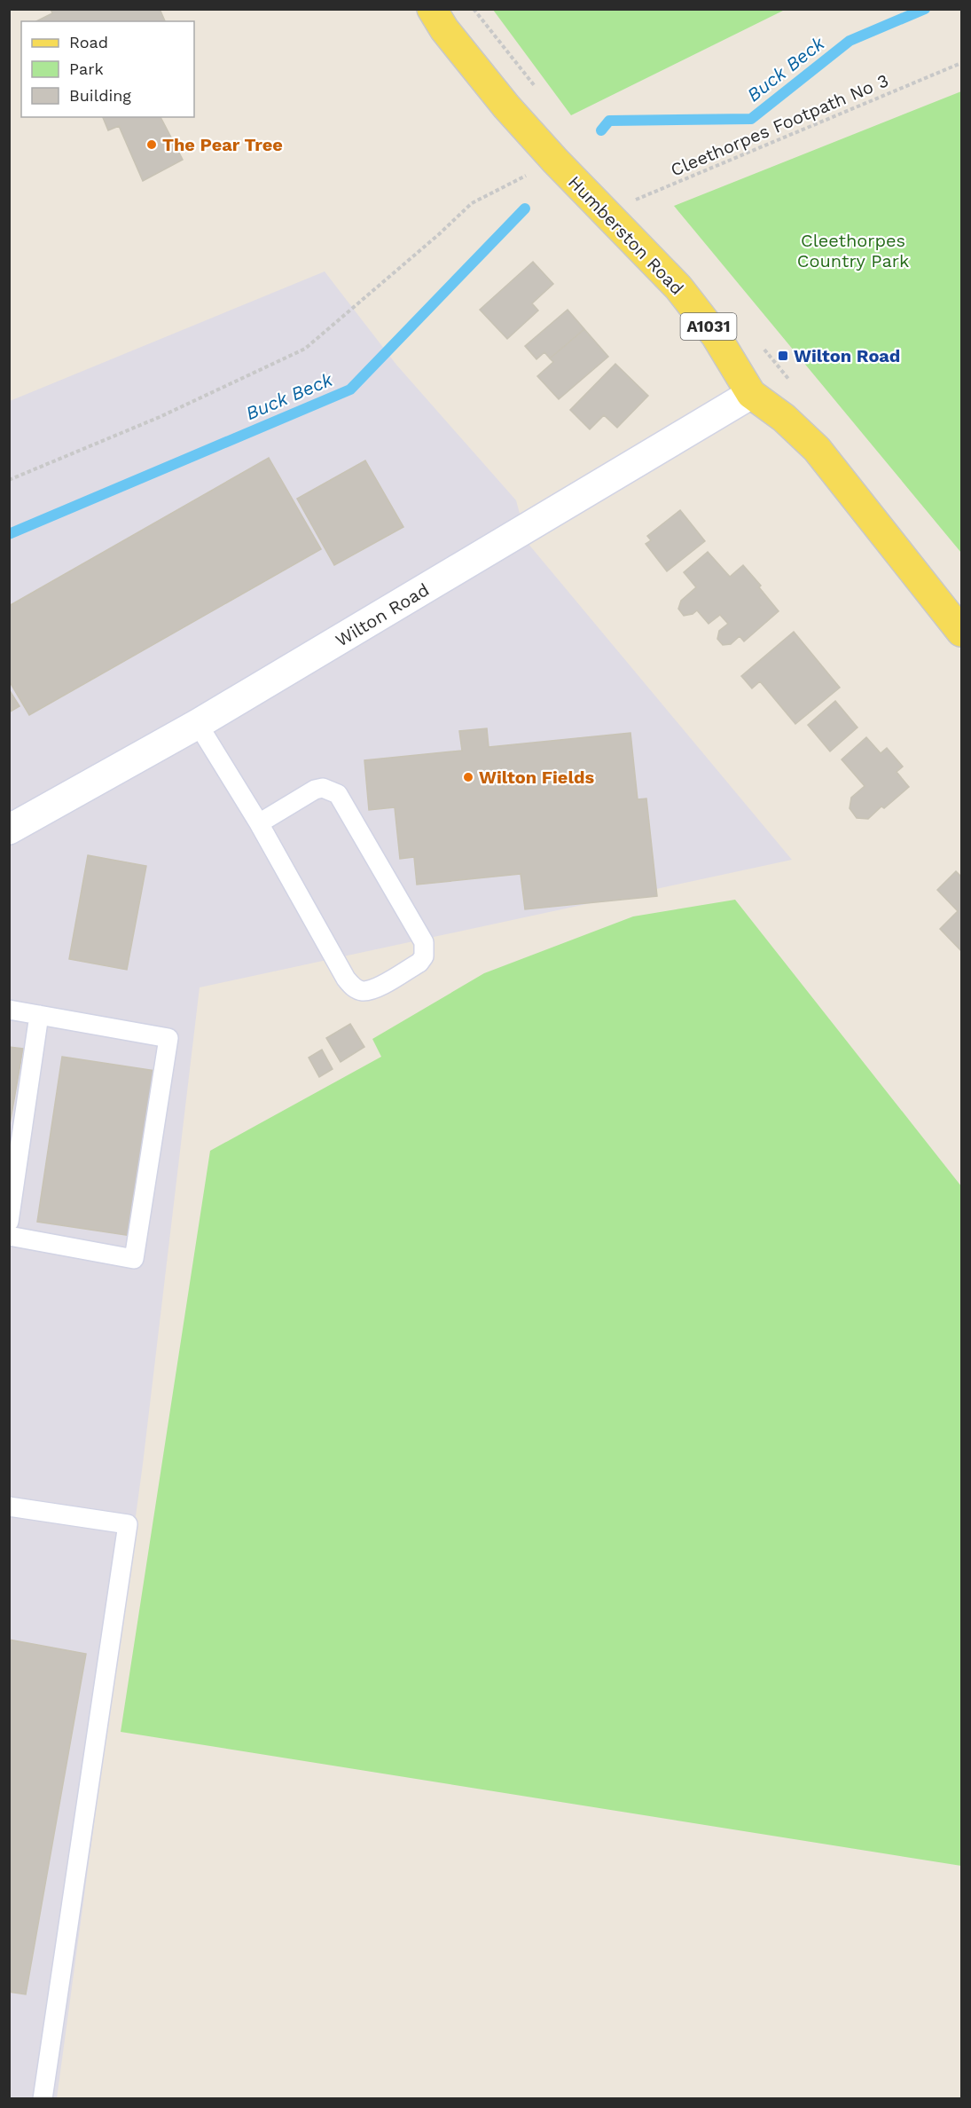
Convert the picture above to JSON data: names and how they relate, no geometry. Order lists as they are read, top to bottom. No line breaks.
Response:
{"streets":{"main road":["Humberston Road","A1031"],"street":["Wilton Road"],"path":["Cleethorpes Footpath No 3"]},"crossings":[["Cleethorpes Footpath No 3","Humberston Road"],["Humberston Road","Wilton Road"]],"water":["Buck Beck"],"parks":["Cleethorpes Country Park"],"places":{"other":["The Pear Tree","Wilton Fields"],"transit":["Wilton Road"]},"legend":["Road","Park","Building"]}
